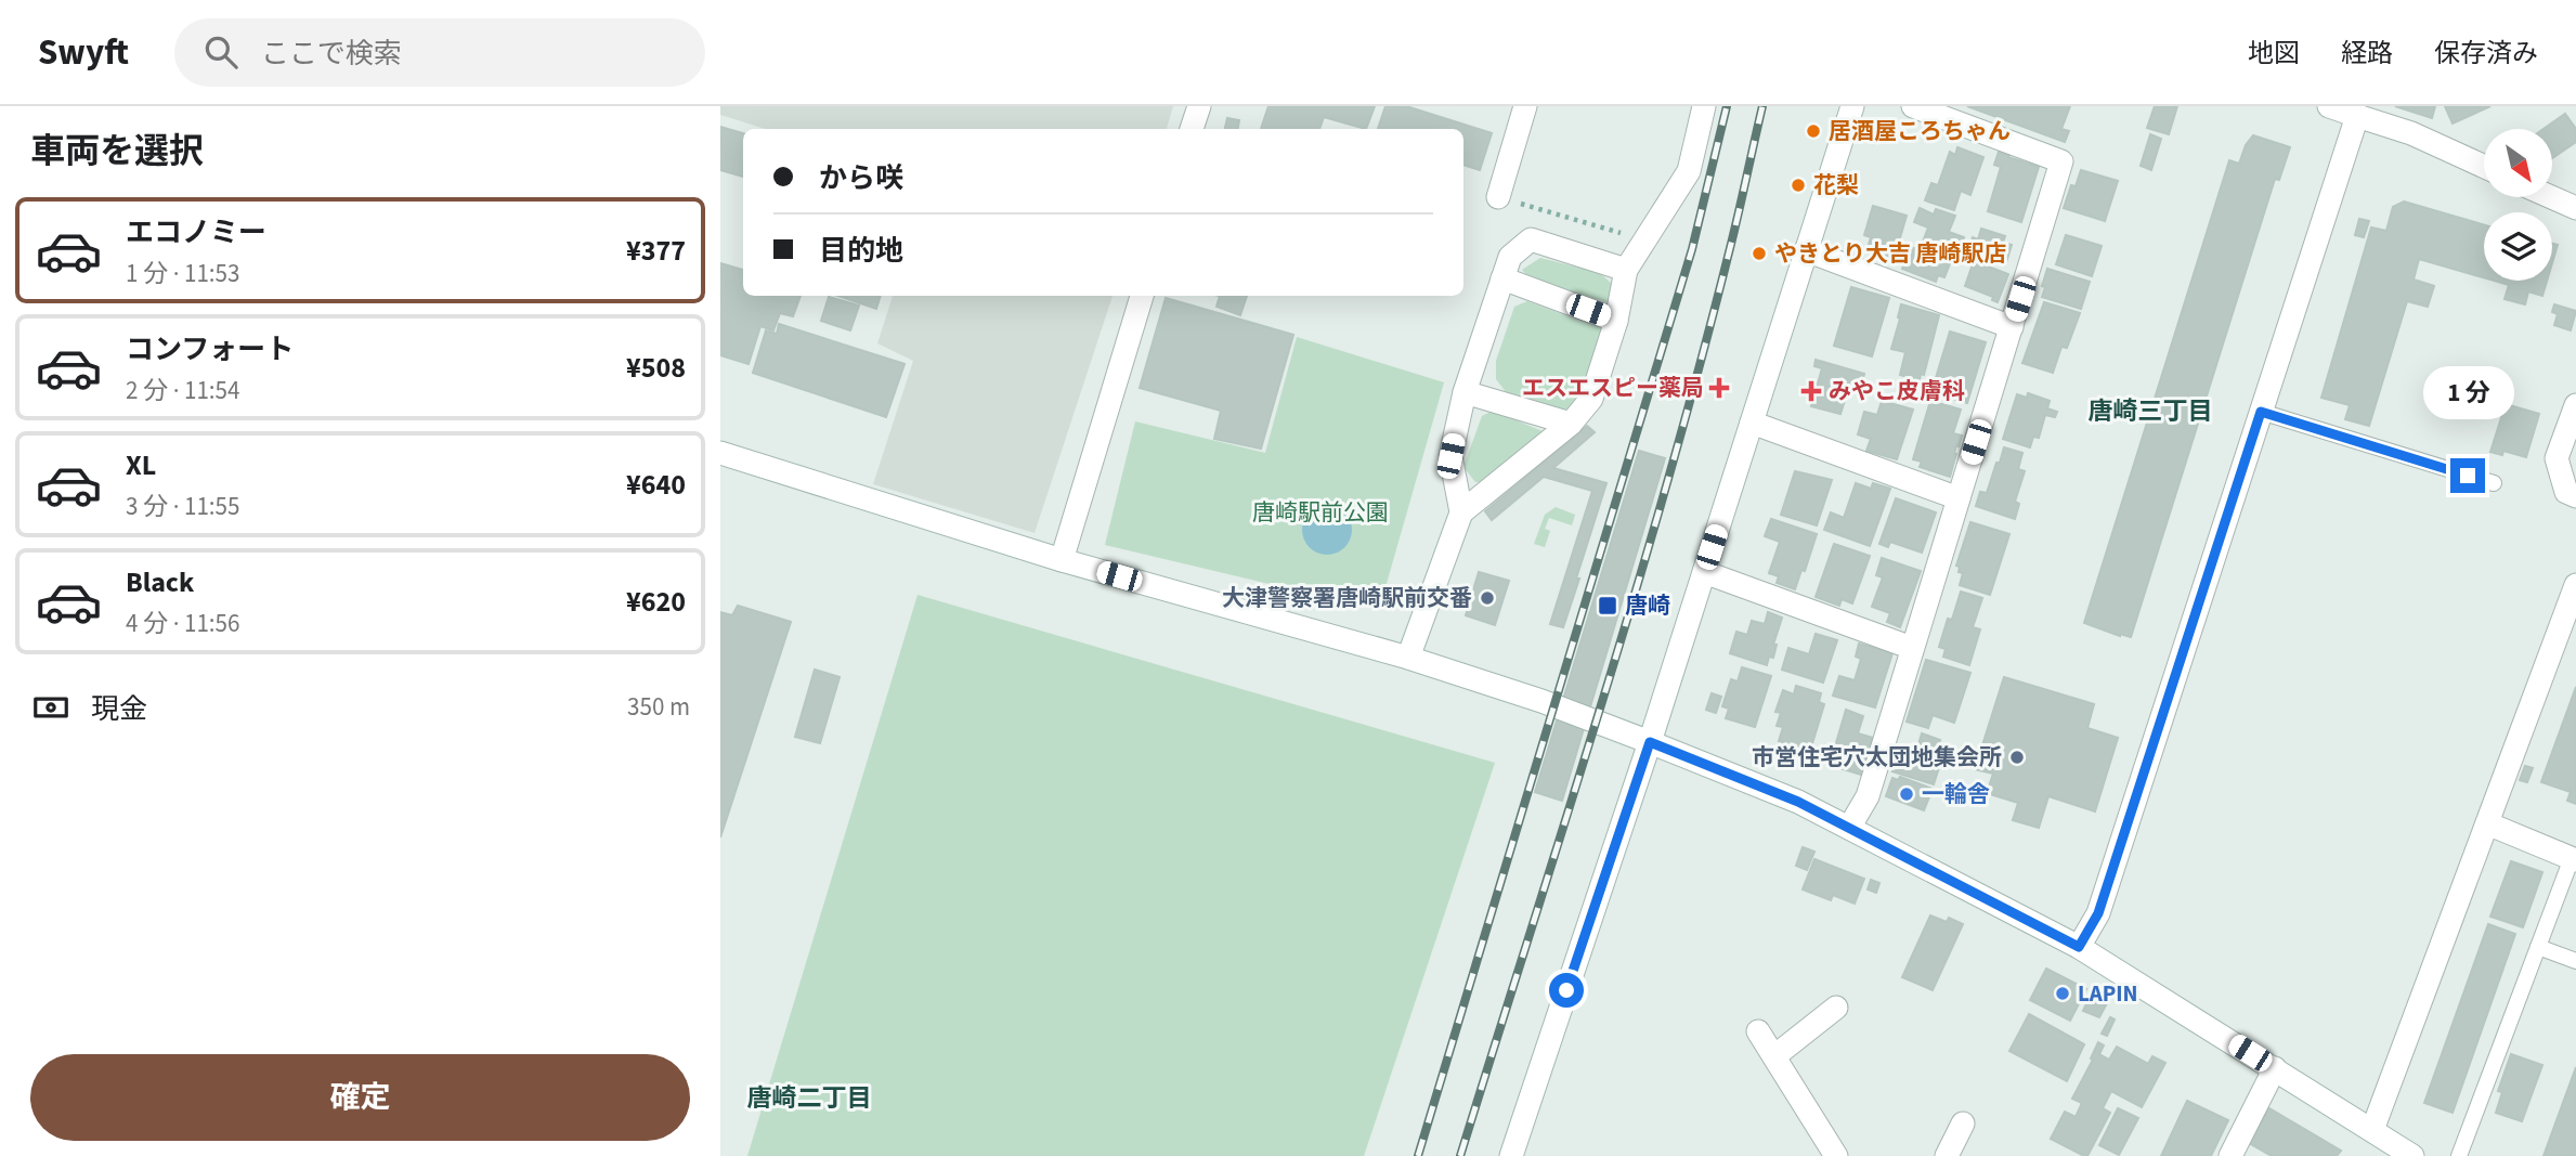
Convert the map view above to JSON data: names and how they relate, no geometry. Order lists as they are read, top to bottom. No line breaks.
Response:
{"districts":["唐崎三丁目","唐崎二丁目"],"parks":["唐崎駅前公園"],"places":{"other":["居酒屋ころちゃん","花梨","やきとり大吉 唐崎駅店","大津警察署唐崎駅前交番","市営住宅穴太団地集会所","一輪舎","LAPIN"],"health":["エスエスピー薬局","みやこ皮膚科"],"transit":["唐崎"]},"north":"bottom right","page":{"header":"Swyft","search":"ここで検索","nav":["地図","経路","保存済み"],"heading":"車両を選択","banner":["から咲","目的地"],"list":[{"name":"エコノミー","note":"1 分 · 11:53","value":"¥377"},{"name":"コンフォート","note":"2 分 · 11:54","value":"¥508"},{"name":"XL","note":"3 分 · 11:55","value":"¥640"},{"name":"Black","note":"4 分 · 11:56","value":"¥620"}],"bubble":"1 分","pay":["現金","350 m"],"buttons":"確定"}}
